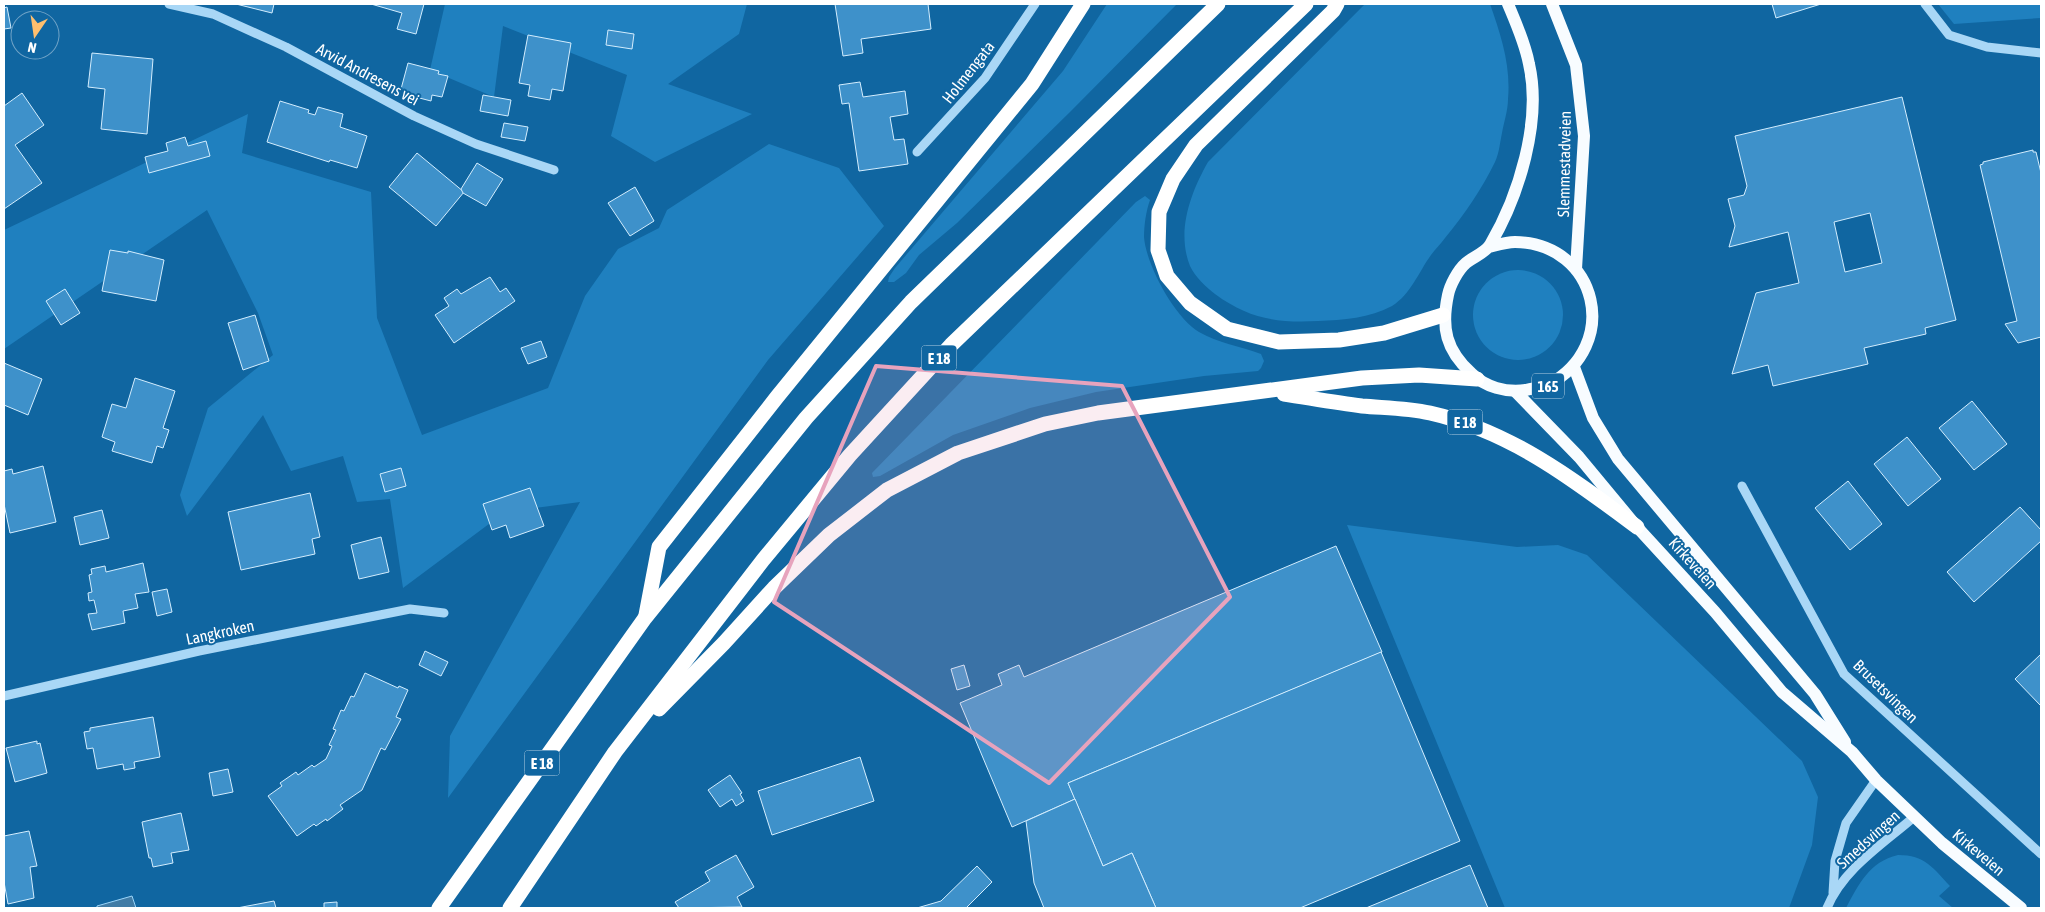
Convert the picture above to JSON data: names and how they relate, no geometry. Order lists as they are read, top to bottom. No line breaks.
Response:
{"streets":{"highway":["E 18"],"main road":["Slemmestadveien","165","Kirkeveien"],"street":["Holmengata","Arvid Andresens vei","Langkroken","Brusetsvingen","Smedsvingen"]},"crossings":[["Slemmestadveien","E 18"],["Slemmestadveien","165"],["Slemmestadveien","Kirkeveien"],["E 18","165"],["E 18","Kirkeveien"],["165","Kirkeveien"],["Kirkeveien","Smedsvingen"]],"north":"bottom"}
